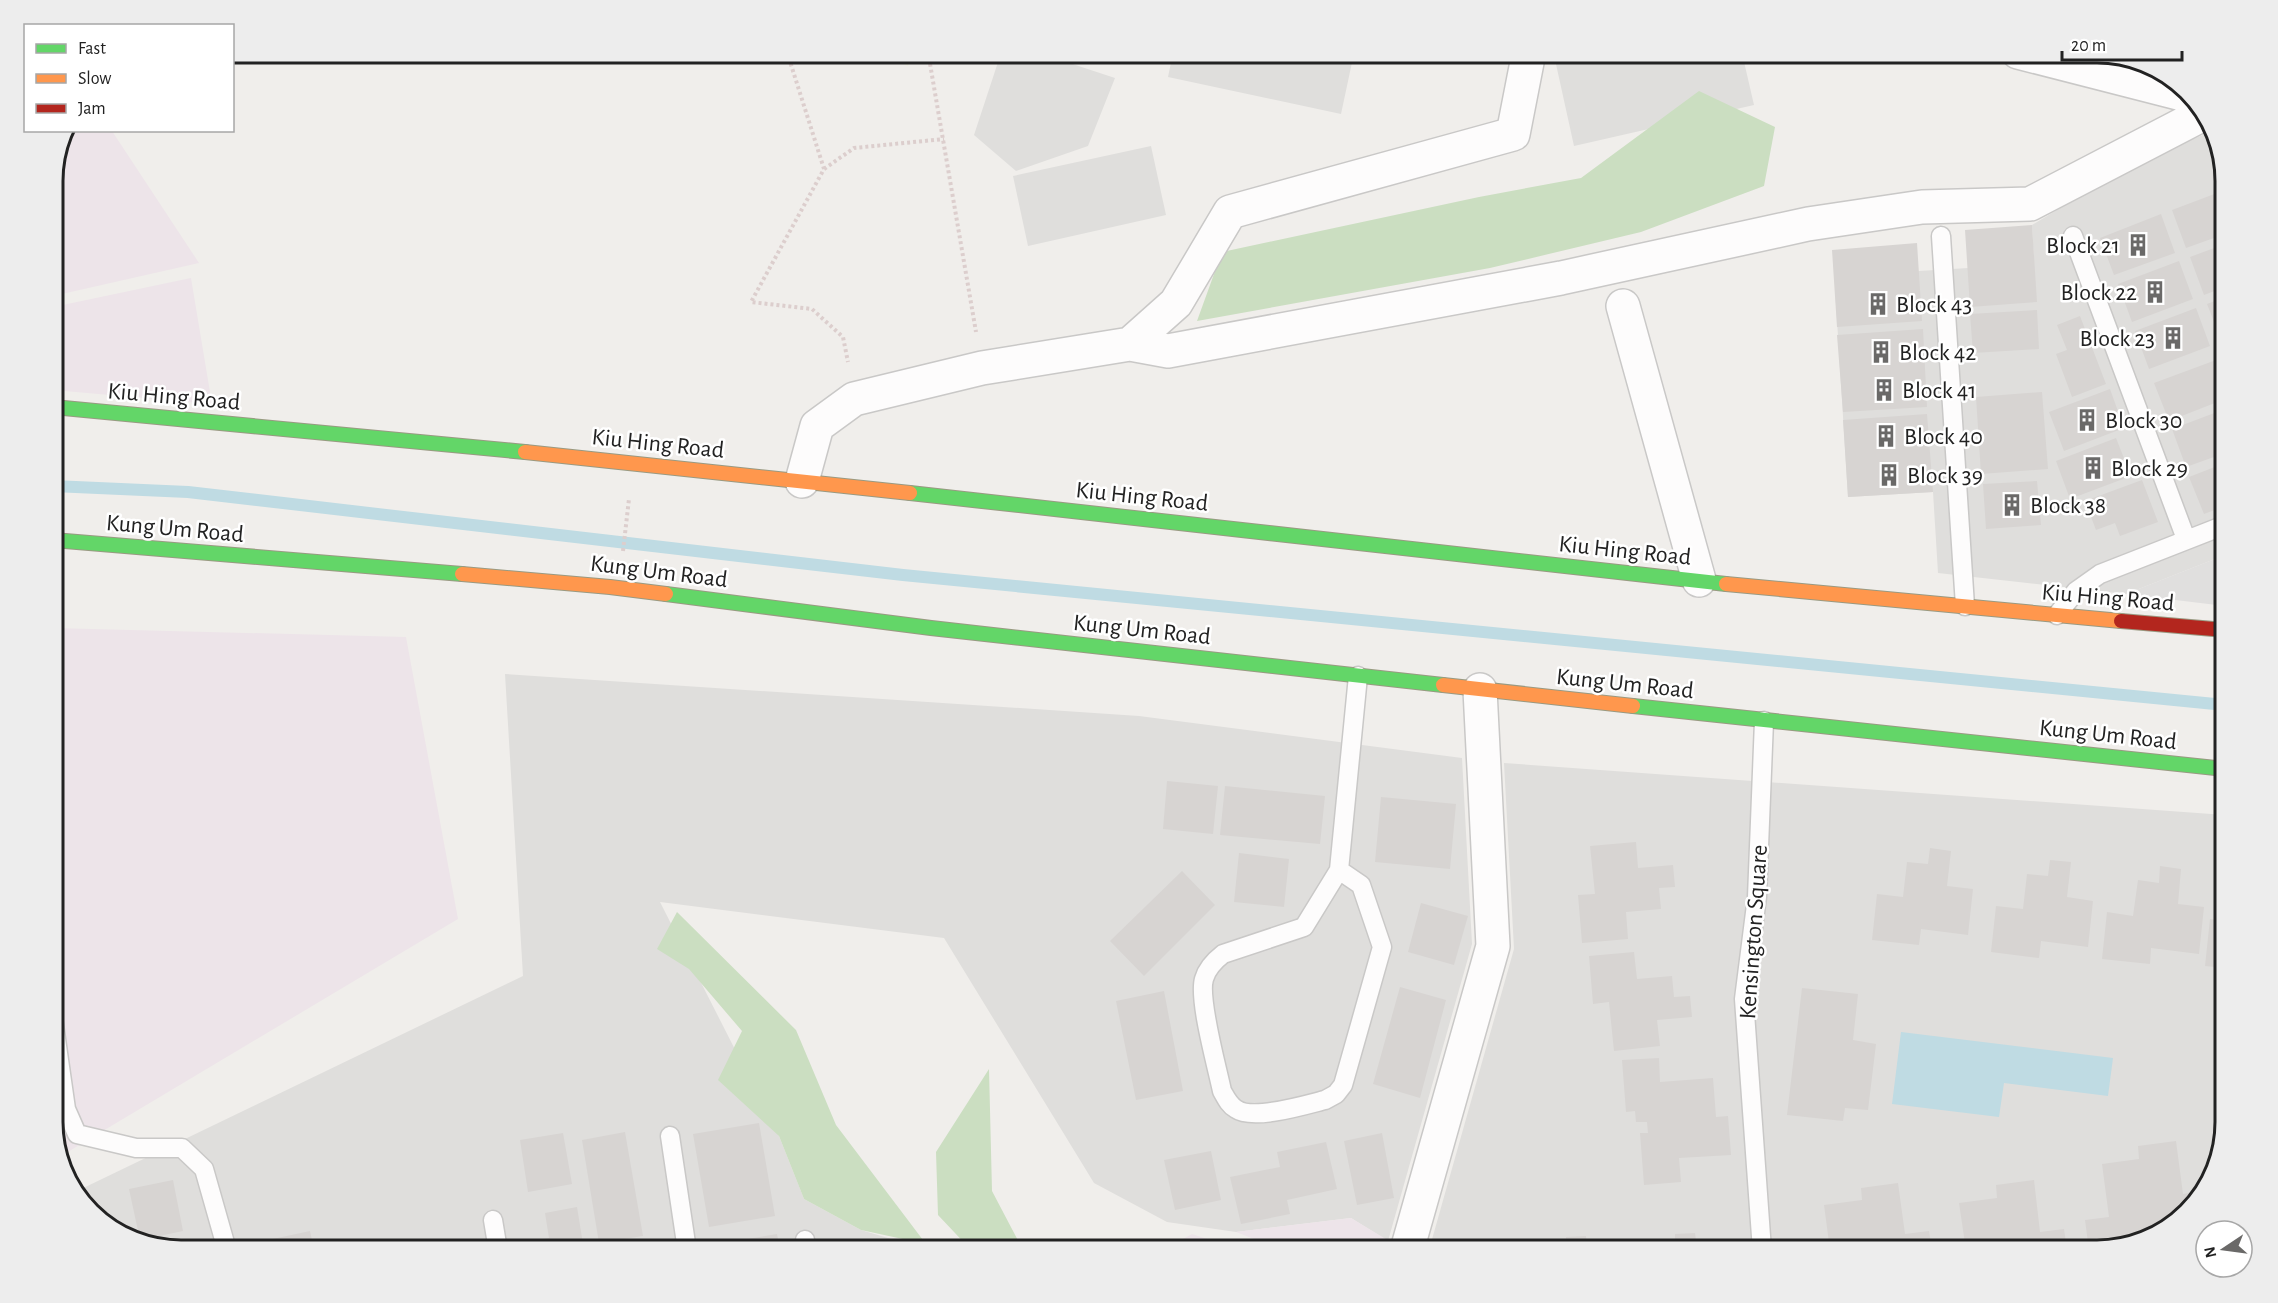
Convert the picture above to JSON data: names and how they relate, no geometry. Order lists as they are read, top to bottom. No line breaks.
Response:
{"streets":{"street":["Kiu Hing Road","Kung Um Road"],"lane":["Kensington Square"]},"crossings":[["Kung Um Road","Kensington Square"]],"places":{"building":["Block 21","Block 22","Block 43","Block 23","Block 42","Block 41","Block 30","Block 40","Block 29","Block 39","Block 38"]},"legend":["Fast","Slow","Jam"],"scale_bar":"20 m","north":"left"}
